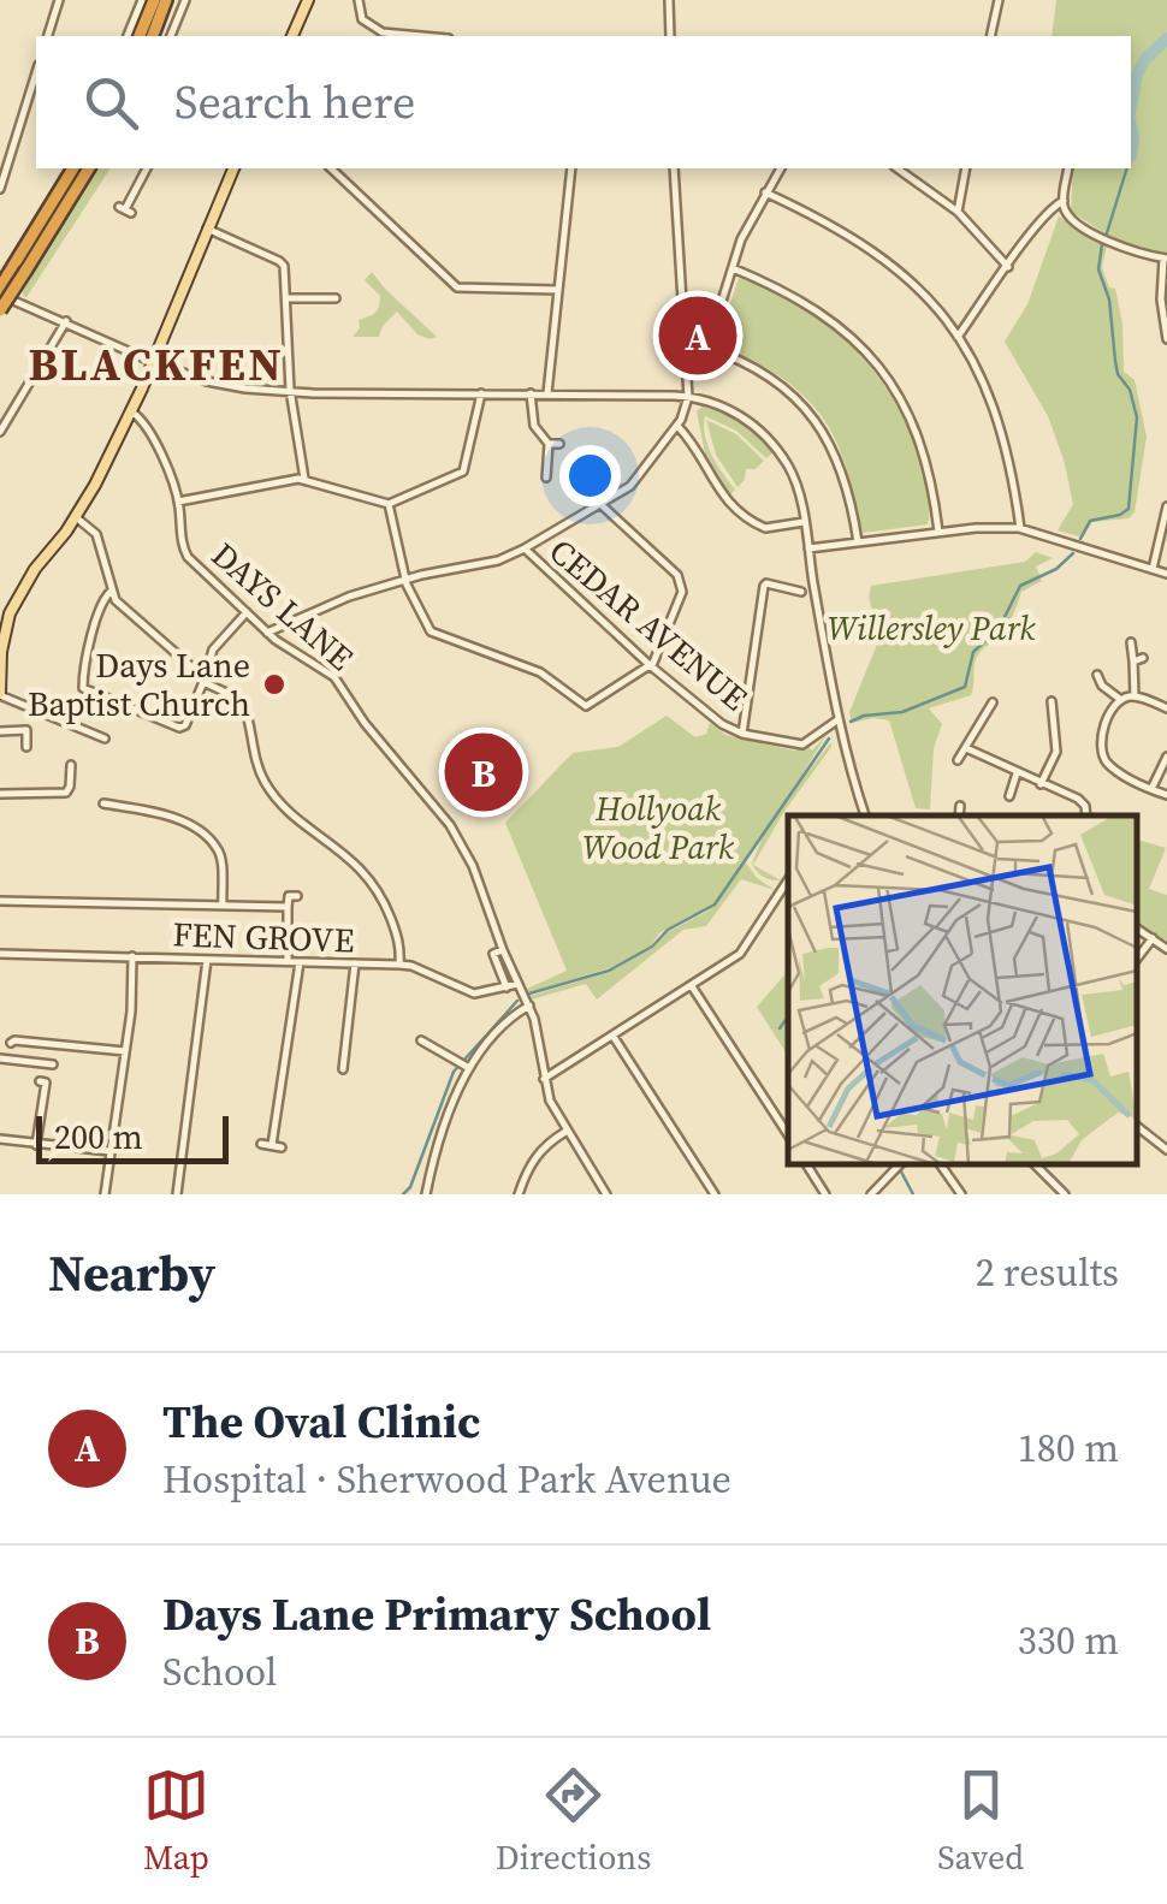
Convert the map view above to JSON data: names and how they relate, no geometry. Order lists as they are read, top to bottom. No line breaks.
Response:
{"streets":{"street":["DAYS LANE","CEDAR AVENUE","FEN GROVE"]},"crossings":[["DAYS LANE","FEN GROVE"]],"districts":["BLACKFEN"],"parks":["Willersley Park","Hollyoak Wood Park"],"places":["Days Lane Baptist Church"],"scale_bar":"200 m","page":{"search":"Search here","pins":["A","B"],"scale":"200 m","heading":["Nearby","2 results"],"list":[{"mark":"A","name":"The Oval Clinic","note":"Hospital · Sherwood Park Avenue","value":"180 m"},{"mark":"B","name":"Days Lane Primary School","note":"School","value":"330 m"}],"nav":["Map","Directions","Saved"]}}
